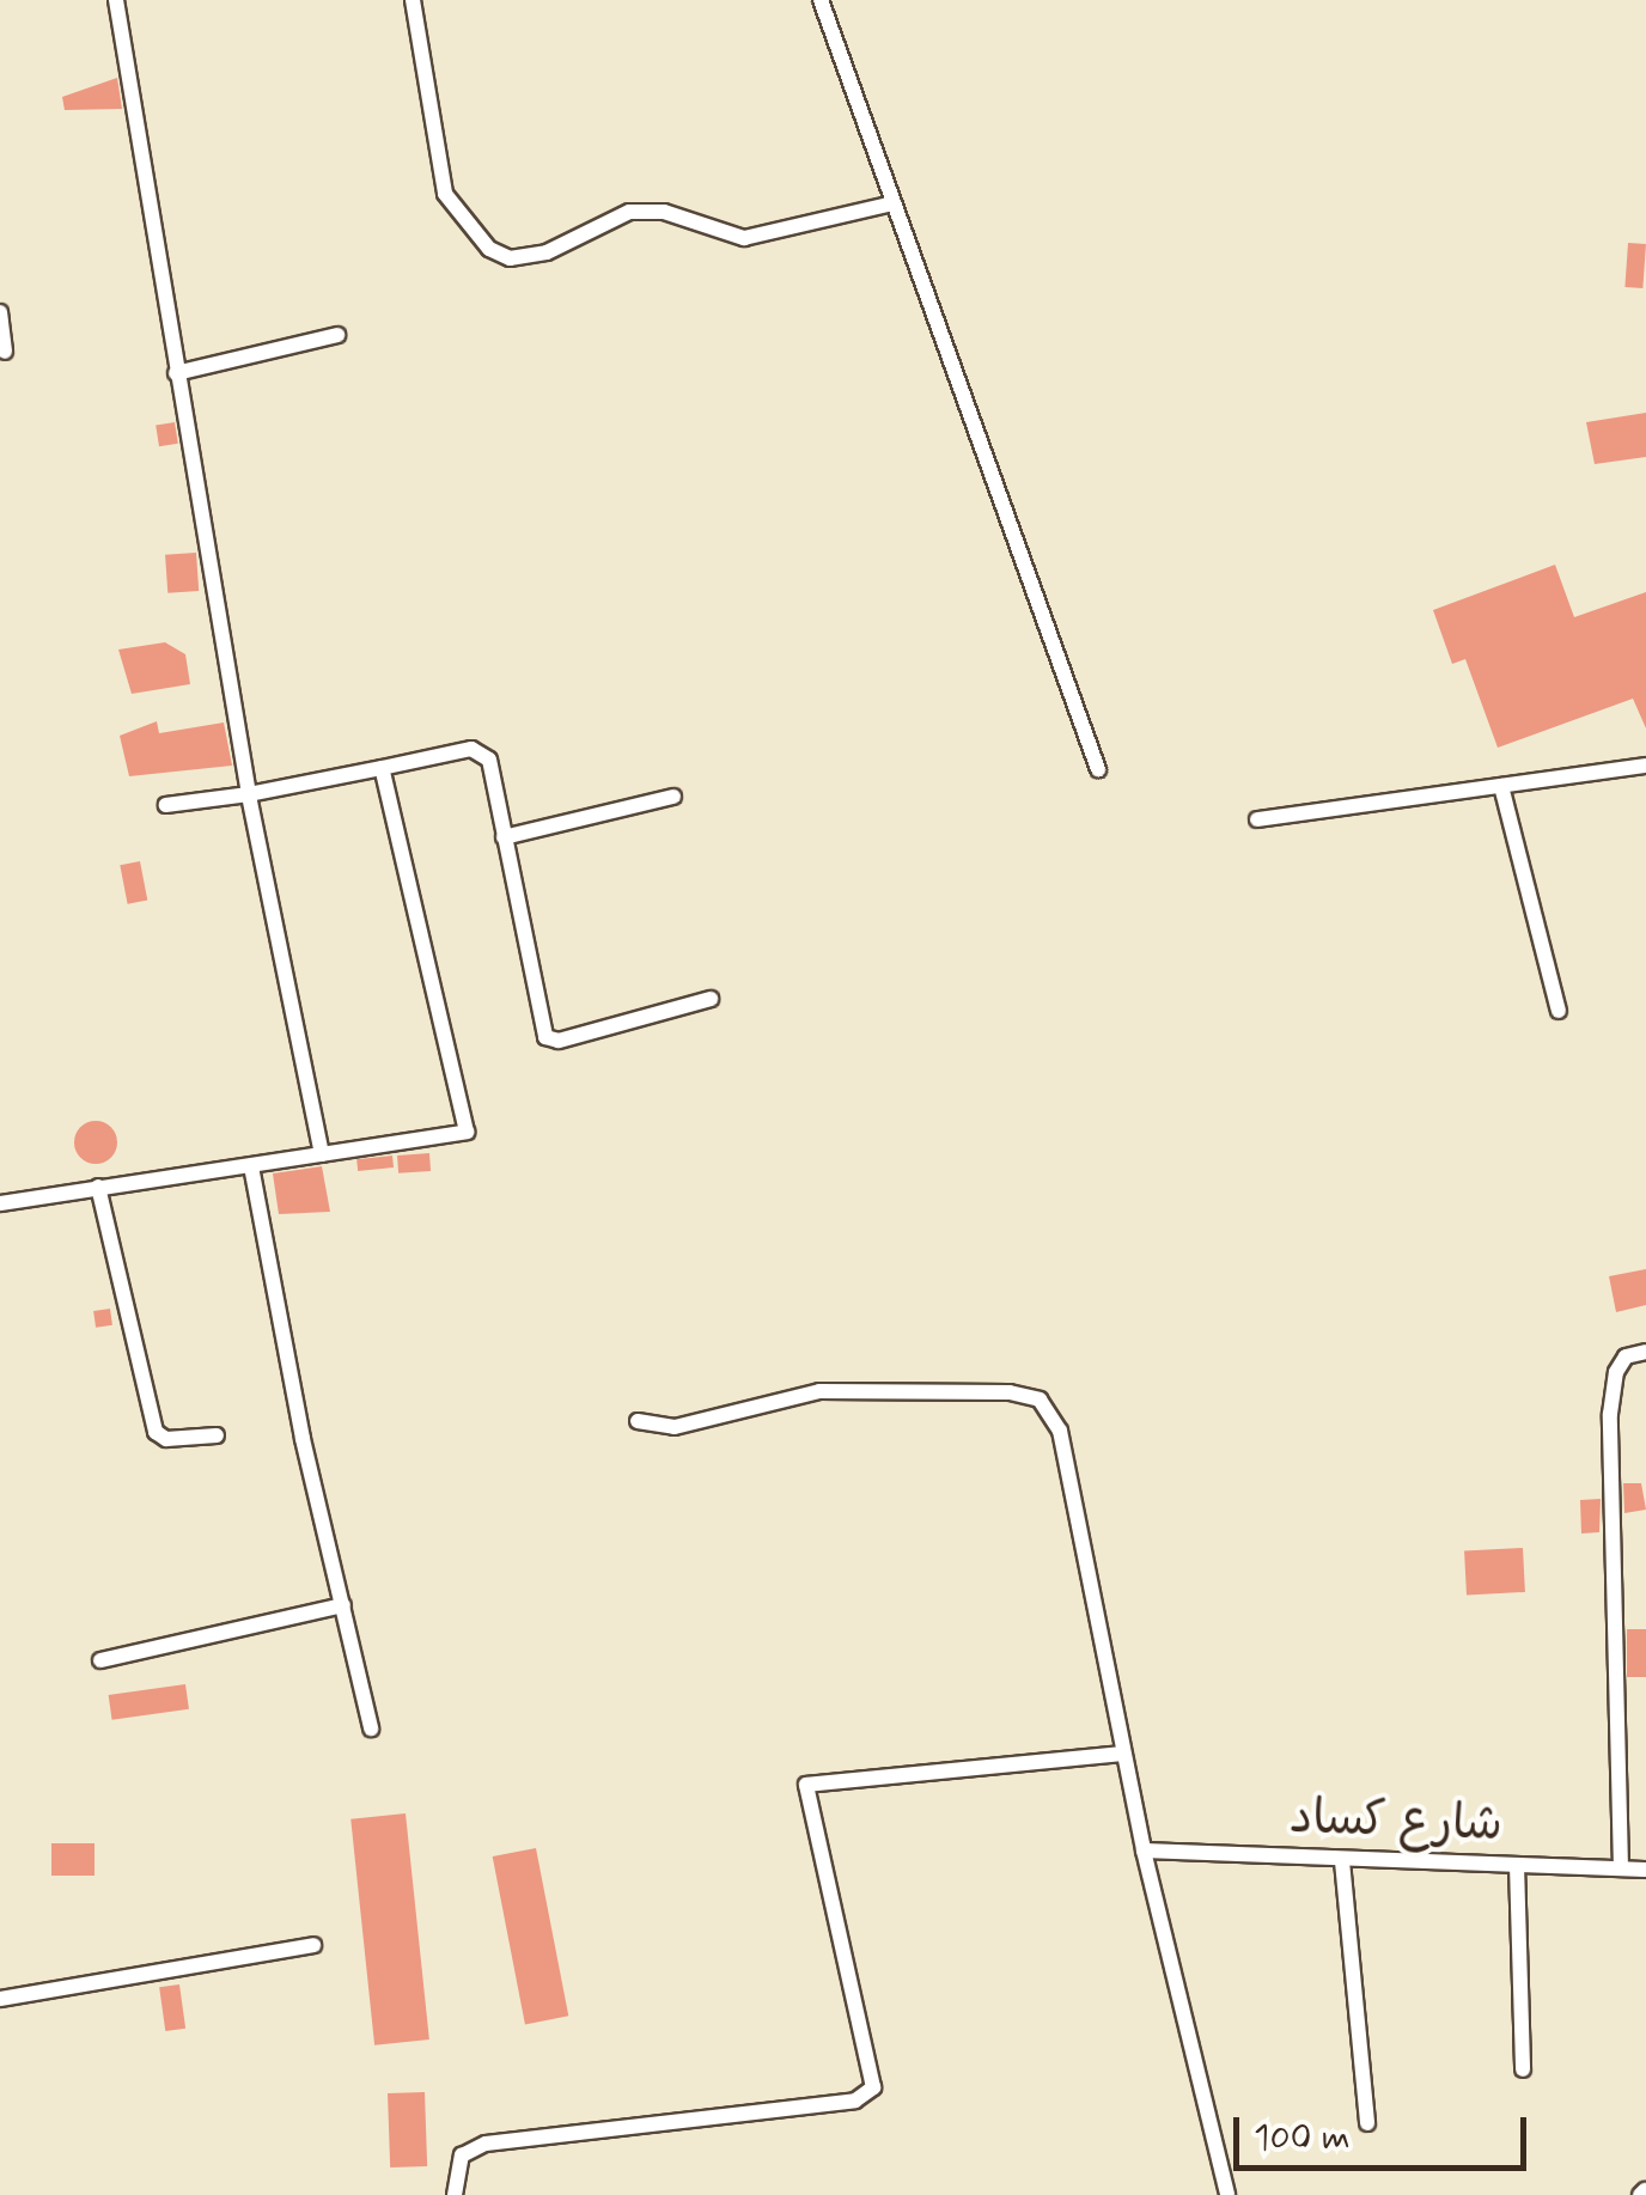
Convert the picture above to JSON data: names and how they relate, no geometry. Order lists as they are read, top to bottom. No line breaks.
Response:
{"streets":{"street":["شارع كساد"]},"scale_bar":"100 m"}
